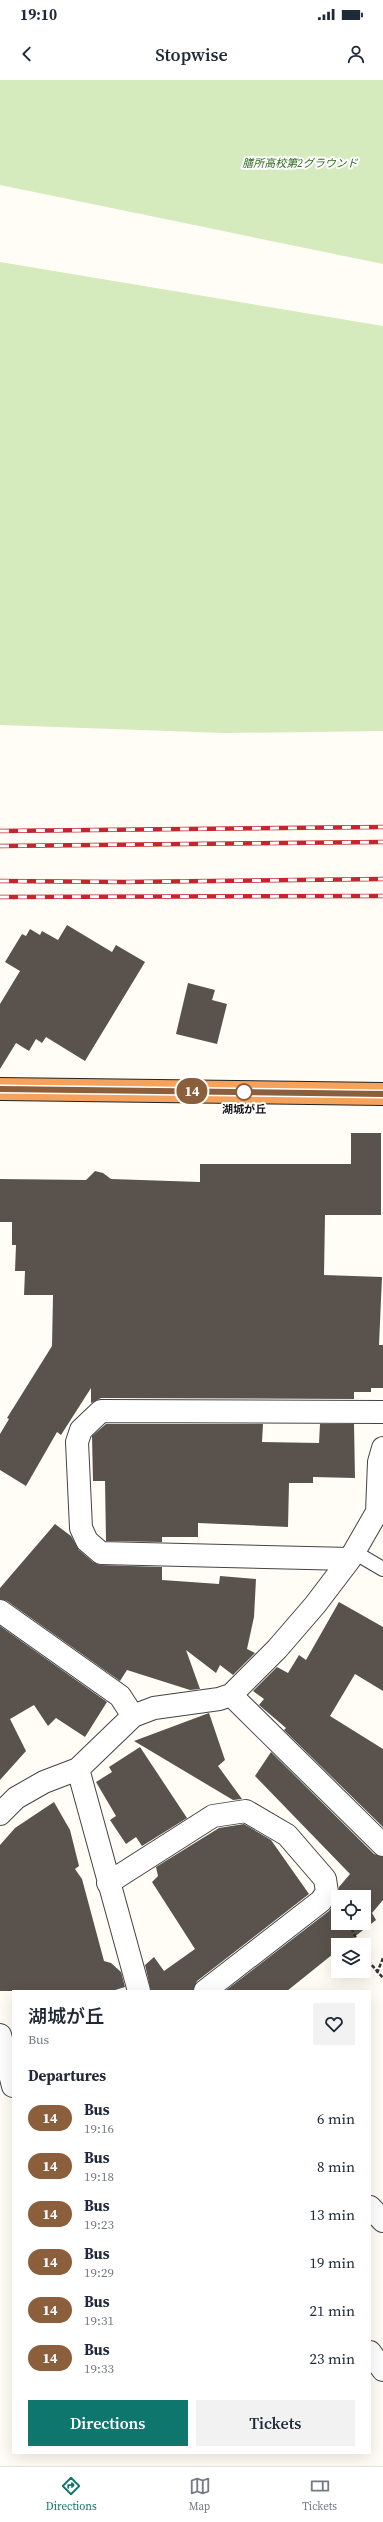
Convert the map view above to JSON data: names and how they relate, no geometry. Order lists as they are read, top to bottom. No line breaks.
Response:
{"parks":["膳所高校第2グラウンド"],"places":["湖城が丘"],"lines":["bus line 14"],"page":{"status":"19:10","header":"Stopwise","on_map":"14","heading":[["湖城が丘","Bus"],"Departures"],"list":[{"mark":"14","name":"Bus","note":"19:16","value":"6 min"},{"mark":"14","name":"Bus","note":"19:18","value":"8 min"},{"mark":"14","name":"Bus","note":"19:23","value":"13 min"},{"mark":"14","name":"Bus","note":"19:29","value":"19 min"},{"mark":"14","name":"Bus","note":"19:31","value":"21 min"},{"mark":"14","name":"Bus","note":"19:33","value":"23 min"}],"buttons":["Directions","Tickets"],"tabs":["Directions","Map","Tickets"]}}
